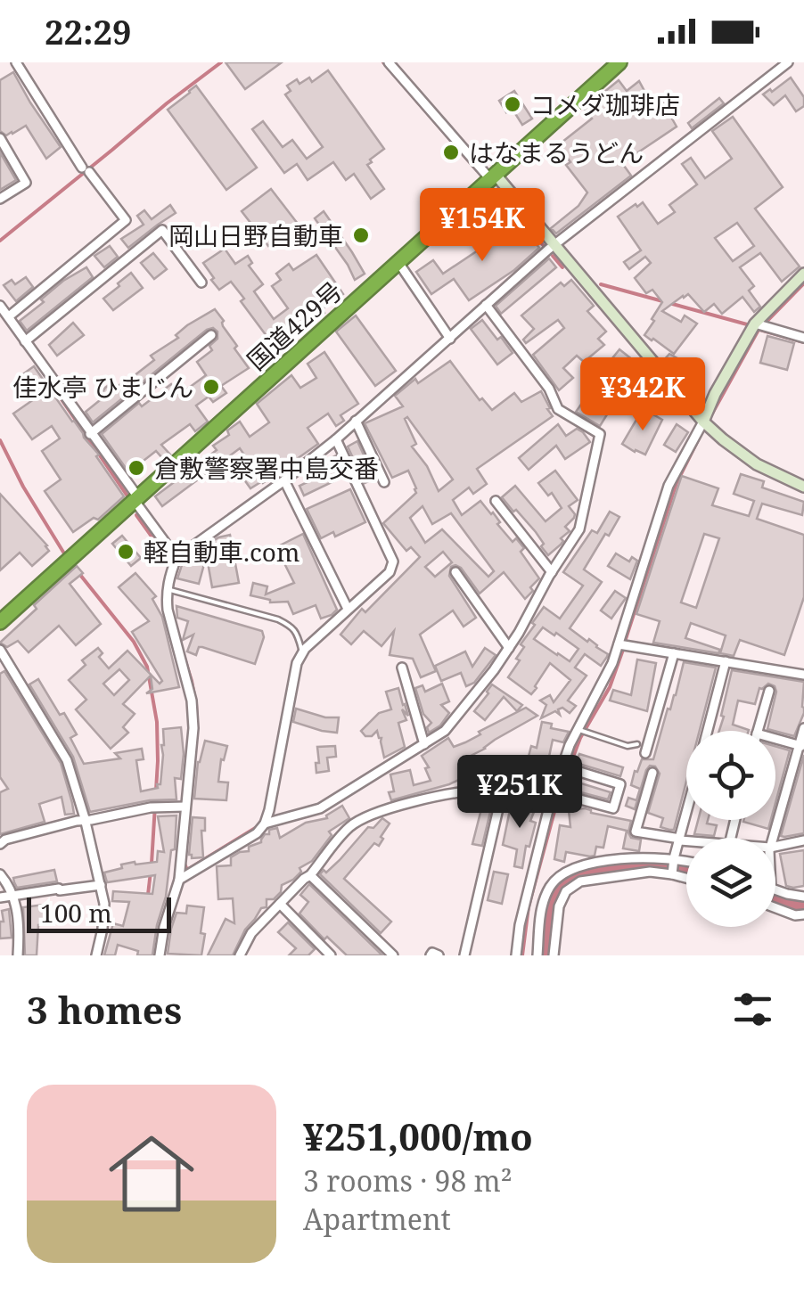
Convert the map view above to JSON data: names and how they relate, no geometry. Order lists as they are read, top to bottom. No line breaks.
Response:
{"streets":{"highway":["国道429号"]},"places":["コメダ珈琲店","はなまるうどん","岡山日野自動車","佳水亭 ひまじん","倉敷警察署中島交番","軽自動車.com"],"scale_bar":"100 m","page":{"status":"22:29","price":["¥154K","¥342K","¥251K"],"scale":"100 m","heading":"3 homes","list":[{"name":"¥251,000/mo","note":"3 rooms · 98 m² · Apartment"}]}}
